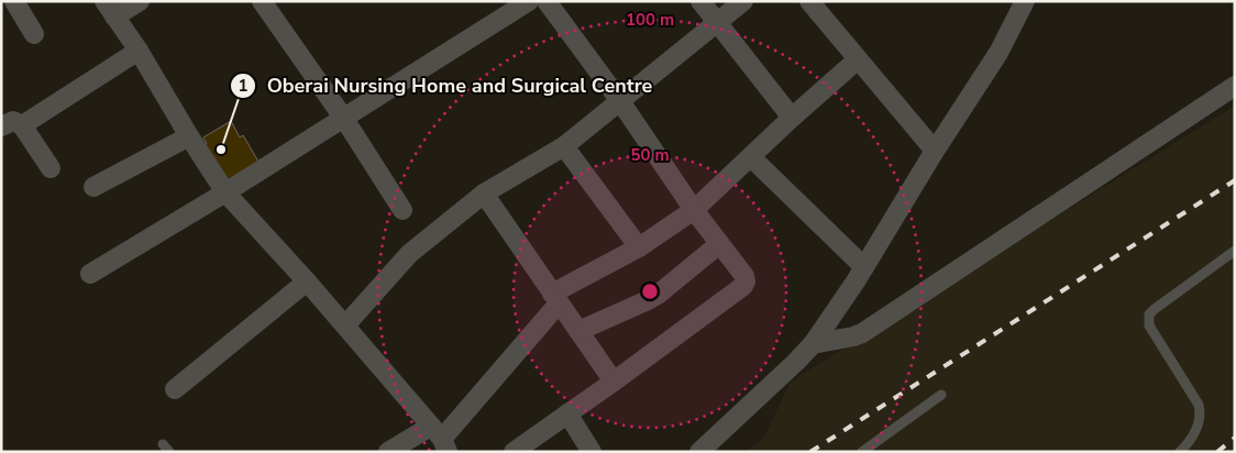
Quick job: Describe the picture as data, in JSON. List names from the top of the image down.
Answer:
{
  "places": ["Oberai Nursing Home and Surgical Centre"],
  "rings": ["100 m", "50 m"]
}
